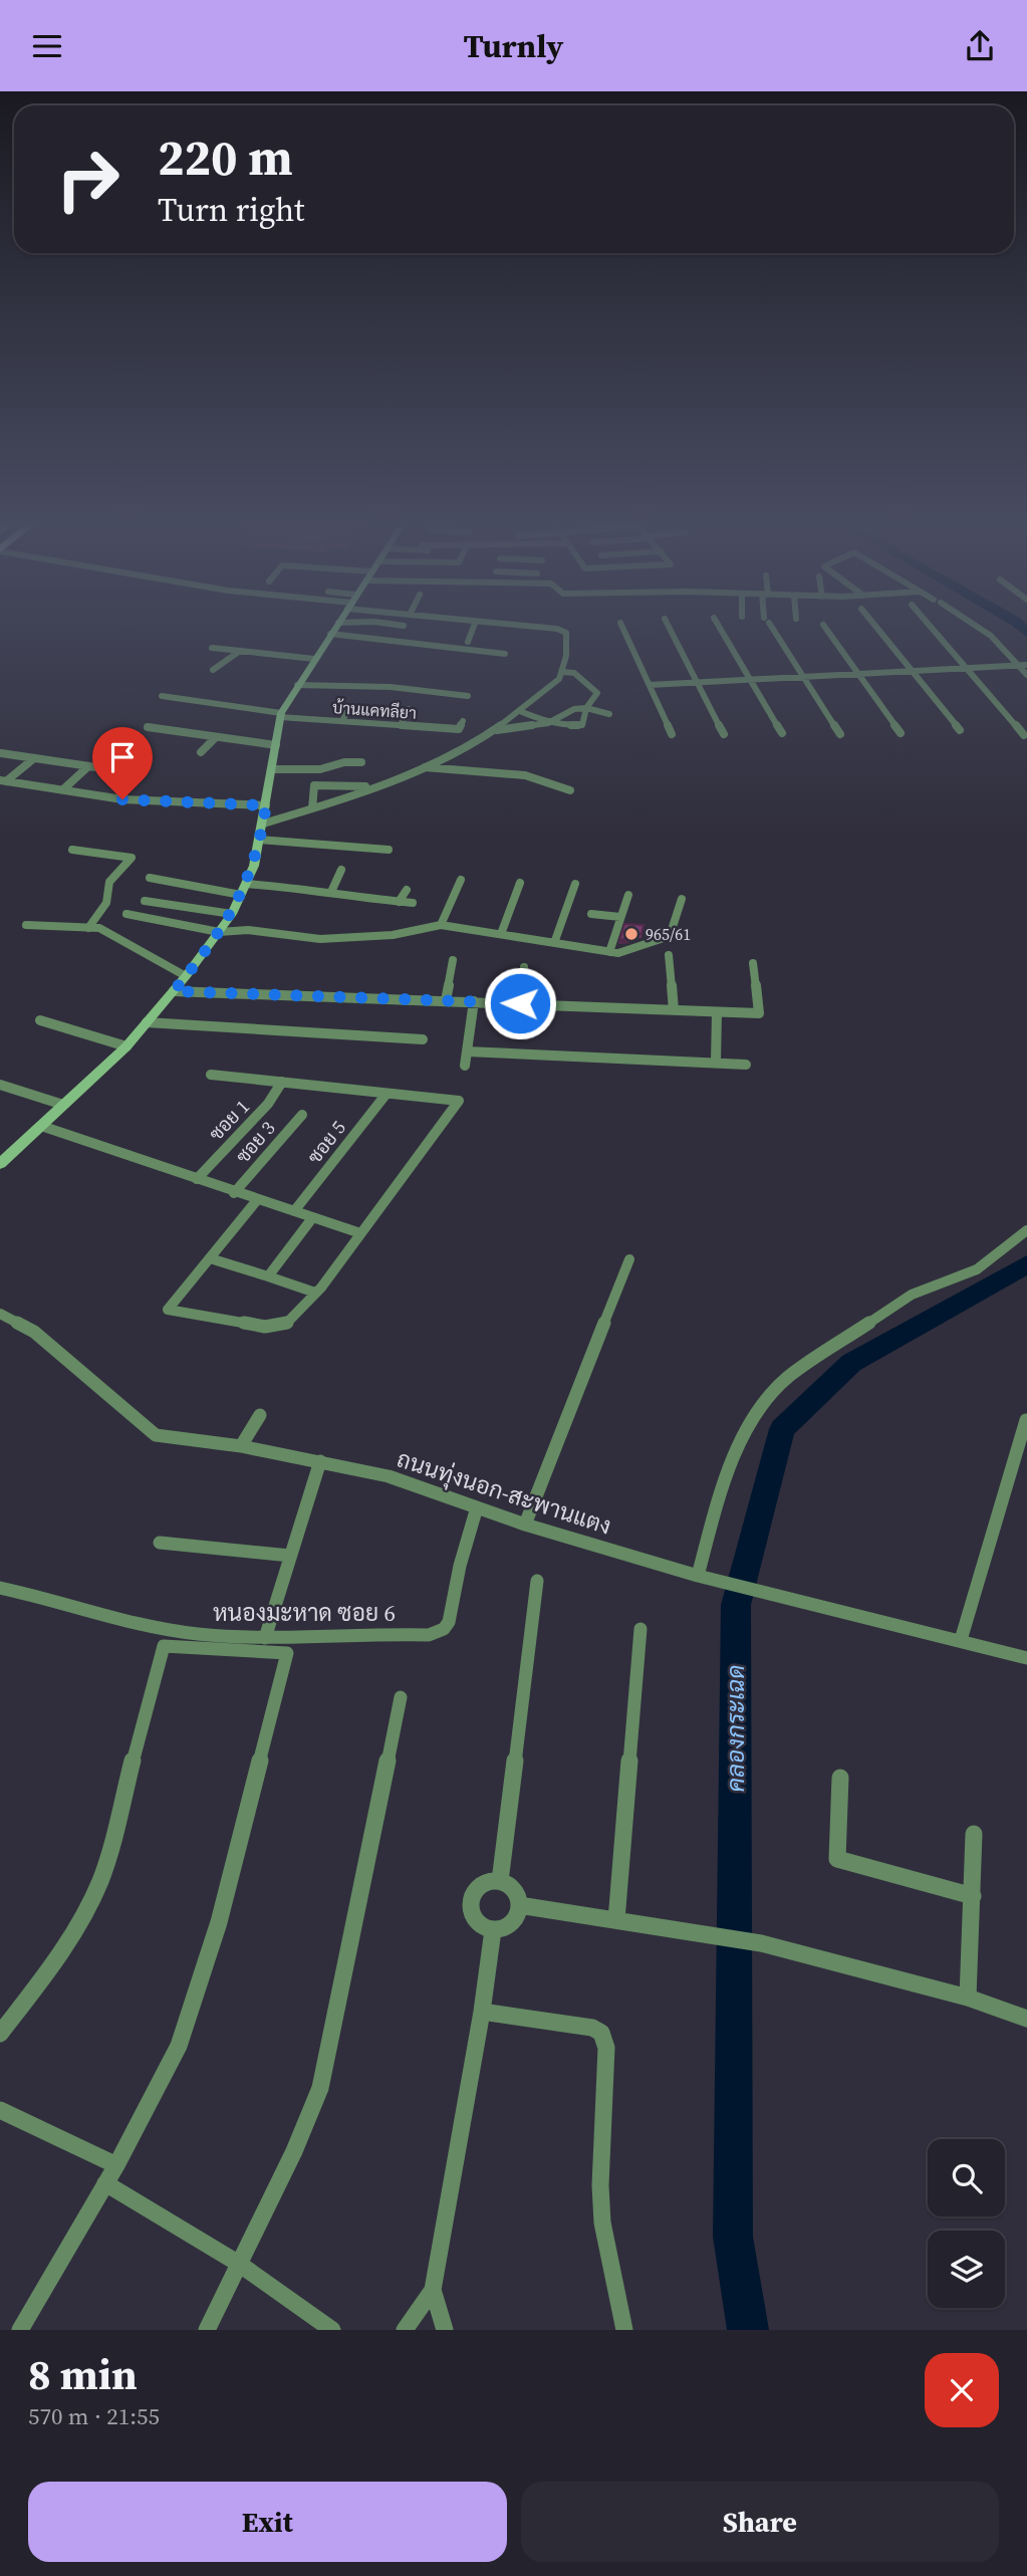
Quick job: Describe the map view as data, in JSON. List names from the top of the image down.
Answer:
{
  "streets": {
    "street": [
      "บ้านแคทลียา",
      "ซอย 1",
      "ซอย 3",
      "ซอย 5",
      "ถนนทุ่งนอก-สะพานแตง",
      "หนองมะหาด ซอย 6"
    ]
  },
  "crossings": [
    ["ถนนทุ่งนอก-สะพานแตง", "หนองมะหาด ซอย 6"]
  ],
  "water": ["คลองกระเฉด"],
  "places": ["965/61"],
  "page": {
    "header": "Turnly",
    "turn": ["220 m", "Turn right"],
    "heading": ["8 min", "570 m · 21:55"],
    "buttons": ["Exit", "Share"]
  }
}
